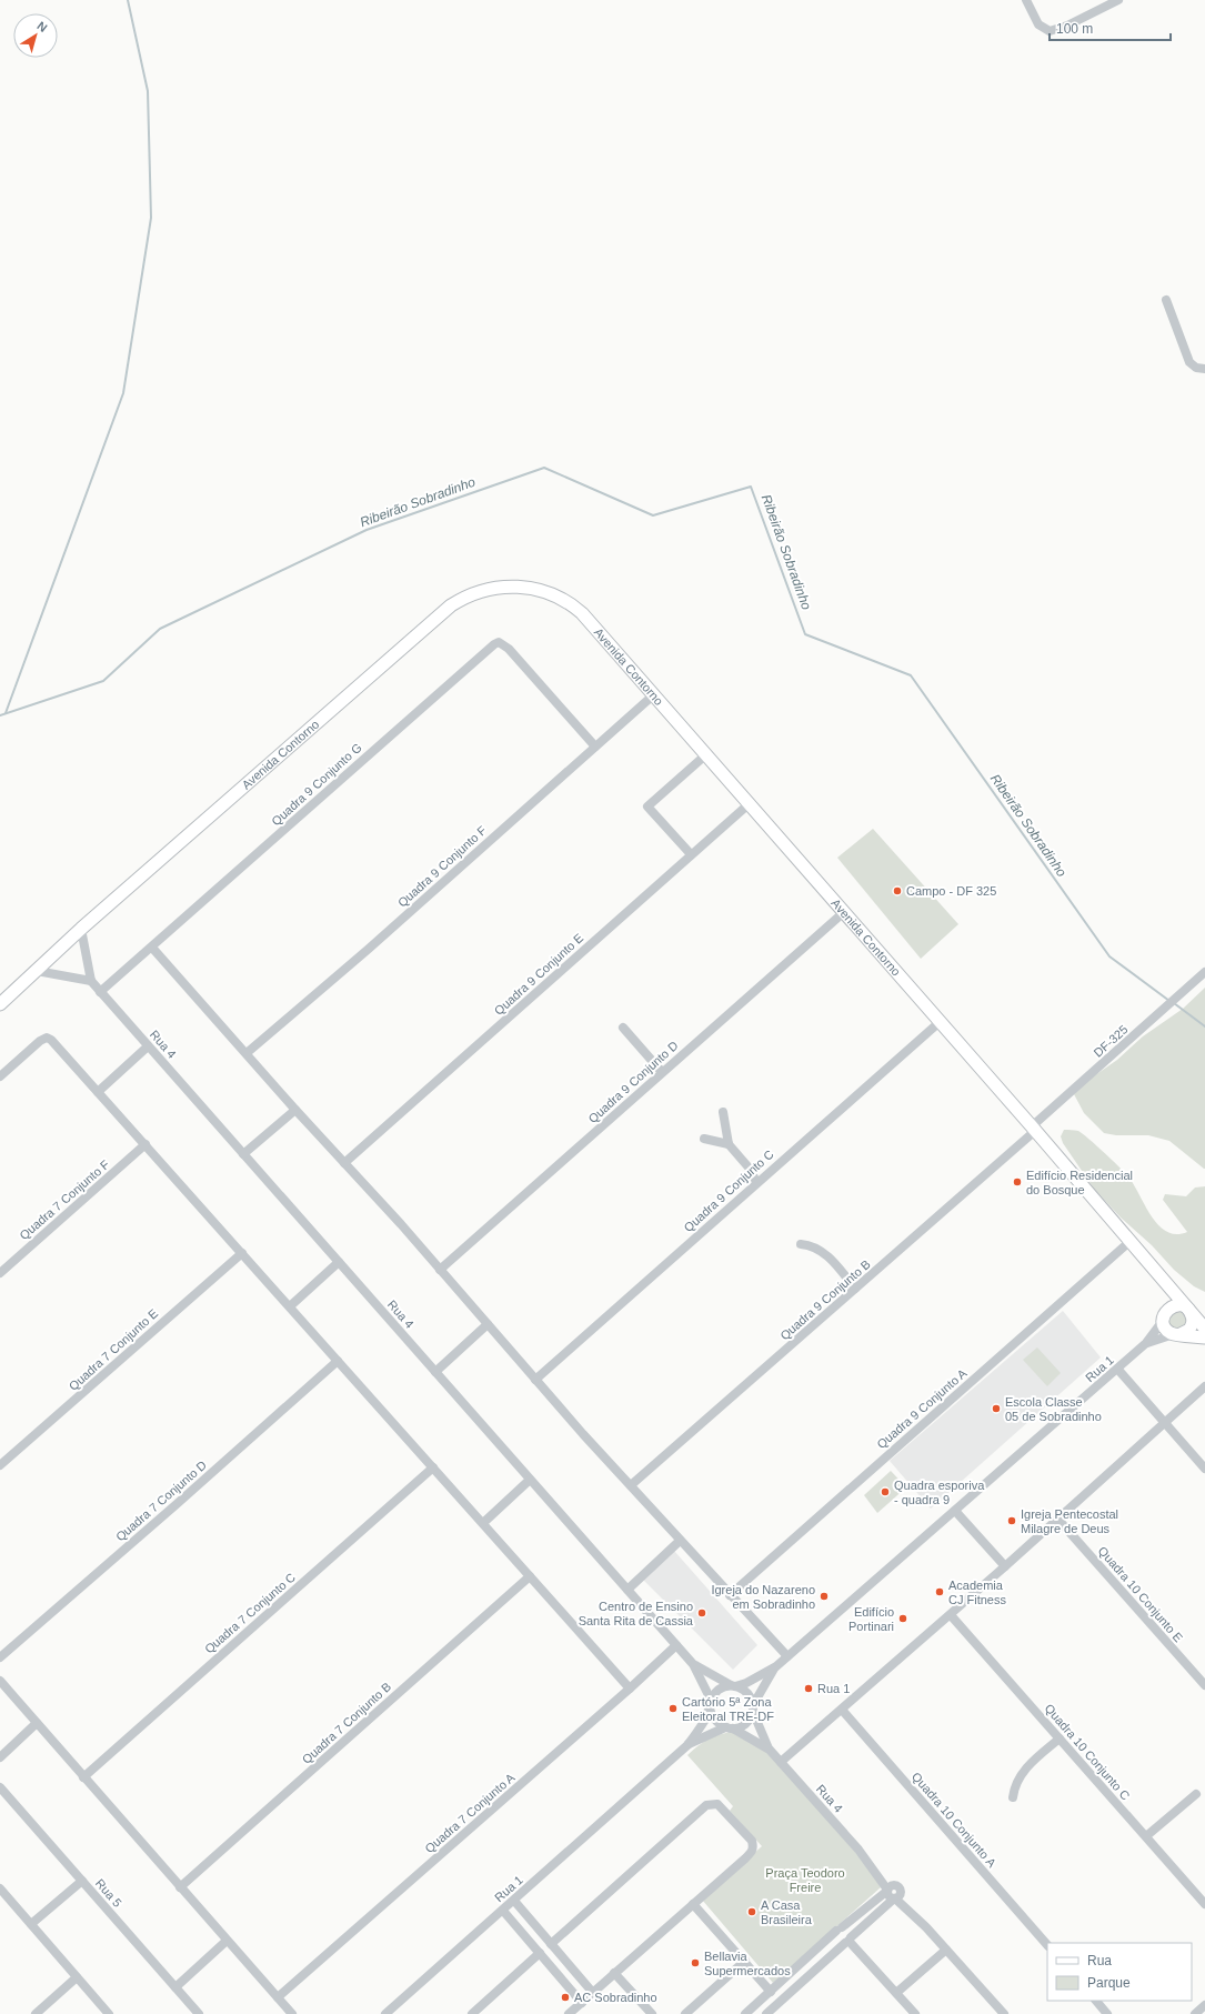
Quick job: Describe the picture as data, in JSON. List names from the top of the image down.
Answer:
{
  "streets": {
    "main road": ["Avenida Contorno"],
    "street": [
      "Quadra 9 Conjunto G",
      "Quadra 9 Conjunto F",
      "Quadra 9 Conjunto E",
      "DF-325",
      "Rua 4",
      "Quadra 9 Conjunto D",
      "Quadra 9 Conjunto C",
      "Quadra 7 Conjunto F",
      "Quadra 9 Conjunto B",
      "Quadra 7 Conjunto E",
      "Rua 1",
      "Quadra 9 Conjunto A",
      "Quadra 7 Conjunto D",
      "Quadra 10 Conjunto E",
      "Quadra 7 Conjunto C",
      "Quadra 7 Conjunto B",
      "Quadra 10 Conjunto C",
      "Quadra 7 Conjunto A",
      "Quadra 10 Conjunto A",
      "Rua 5"
    ]
  },
  "crossings": [
    ["Avenida Contorno", "Quadra 9 Conjunto F"],
    ["Avenida Contorno", "Quadra 9 Conjunto E"],
    ["Avenida Contorno", "DF-325"],
    ["Avenida Contorno", "Rua 4"],
    ["Avenida Contorno", "Quadra 9 Conjunto D"],
    ["Avenida Contorno", "Quadra 9 Conjunto C"],
    ["Avenida Contorno", "Quadra 9 Conjunto B"],
    ["Avenida Contorno", "Rua 1"],
    ["Avenida Contorno", "Quadra 9 Conjunto A"],
    ["Quadra 9 Conjunto G", "Quadra 9 Conjunto F"],
    ["Quadra 9 Conjunto G", "Rua 4"],
    ["DF-325", "Quadra 9 Conjunto B"],
    ["Rua 4", "Quadra 7 Conjunto A"]
  ],
  "water": ["Ribeirão Sobradinho"],
  "parks": ["Praça Teodoro Freire"],
  "places": [
    "Campo - DF 325",
    "Edifício Residencial do Bosque",
    "Escola Classe 05 de Sobradinho",
    "Quadra esporiva - quadra 9",
    "Igreja Pentecostal Milagre de Deus",
    "Academia CJ Fitness",
    "Igreja do Nazareno em Sobradinho",
    "Centro de Ensino Santa Rita de Cassia",
    "Edifício Portinari",
    "Rua 1",
    "Cartório 5ª Zona Eleitoral TRE-DF",
    "A Casa Brasileira",
    "Bellavia Supermercados",
    "AC Sobradinho"
  ],
  "legend": ["Rua", "Parque"],
  "scale_bar": "100 m",
  "north": "top right"
}
